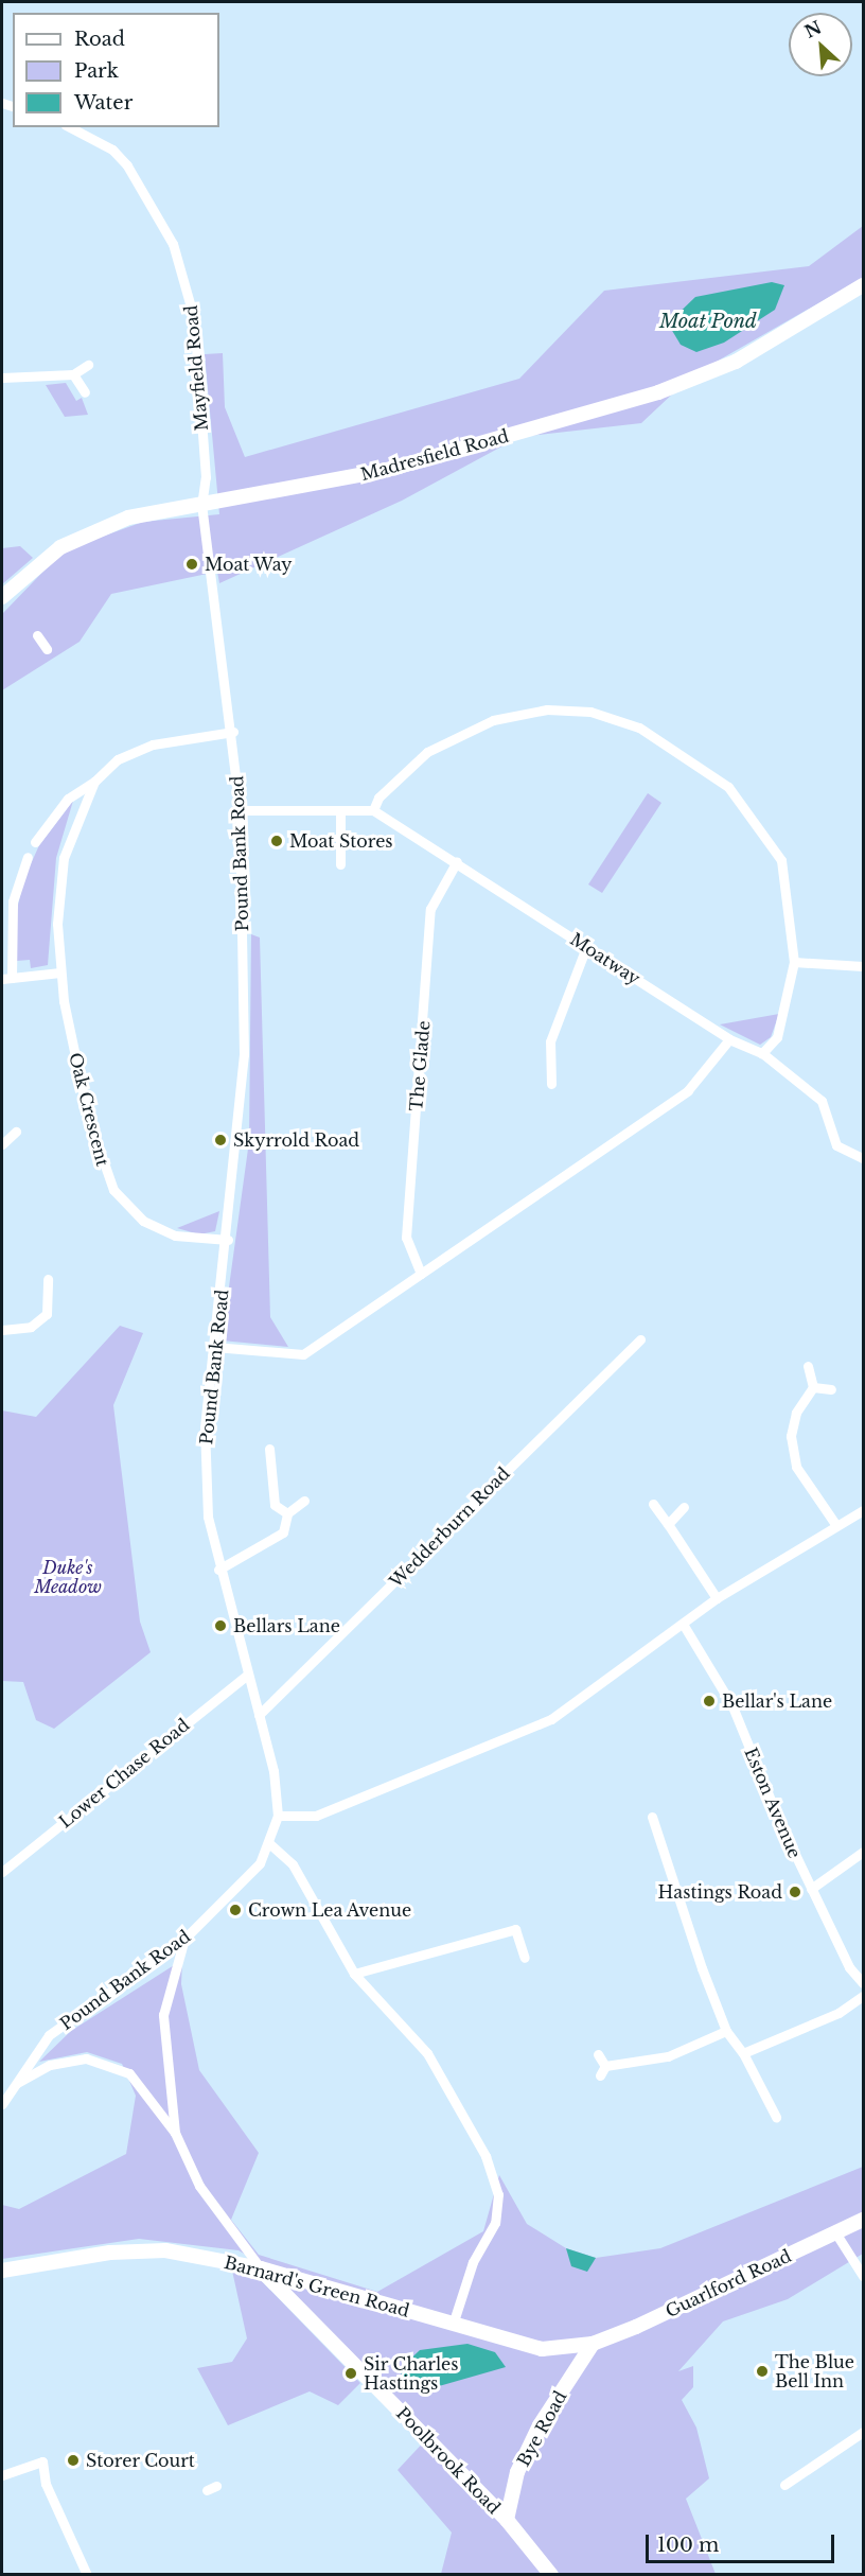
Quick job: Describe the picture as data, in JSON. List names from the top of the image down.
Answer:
{
  "streets": {
    "main road": [
      "Madresfield Road",
      "Guarlford Road",
      "Barnard's Green Road",
      "Bye Road",
      "Poolbrook Road"
    ],
    "street": [
      "Mayfield Road",
      "Pound Bank Road",
      "Moatway",
      "The Glade",
      "Oak Crescent",
      "Wedderburn Road",
      "Lower Chase Road",
      "Eston Avenue"
    ]
  },
  "crossings": [
    ["Mayfield Road", "Madresfield Road"],
    ["Mayfield Road", "Pound Bank Road"],
    ["Madresfield Road", "Pound Bank Road"],
    ["Pound Bank Road", "Oak Crescent"],
    ["Pound Bank Road", "Wedderburn Road"],
    ["Pound Bank Road", "Lower Chase Road"],
    ["Moatway", "The Glade"],
    ["Guarlford Road", "Barnard's Green Road"],
    ["Guarlford Road", "Bye Road"],
    ["Barnard's Green Road", "Bye Road"],
    ["Barnard's Green Road", "Poolbrook Road"],
    ["Bye Road", "Poolbrook Road"]
  ],
  "water": ["Moat Pond"],
  "parks": ["Duke's Meadow"],
  "places": [
    "Moat Way",
    "Moat Stores",
    "Skyrrold Road",
    "Bellars Lane",
    "Bellar's Lane",
    "Hastings Road",
    "Crown Lea Avenue",
    "The Blue Bell Inn",
    "Sir Charles Hastings",
    "Storer Court"
  ],
  "legend": ["Road", "Park", "Water"],
  "scale_bar": "100 m",
  "north": "top left"
}
